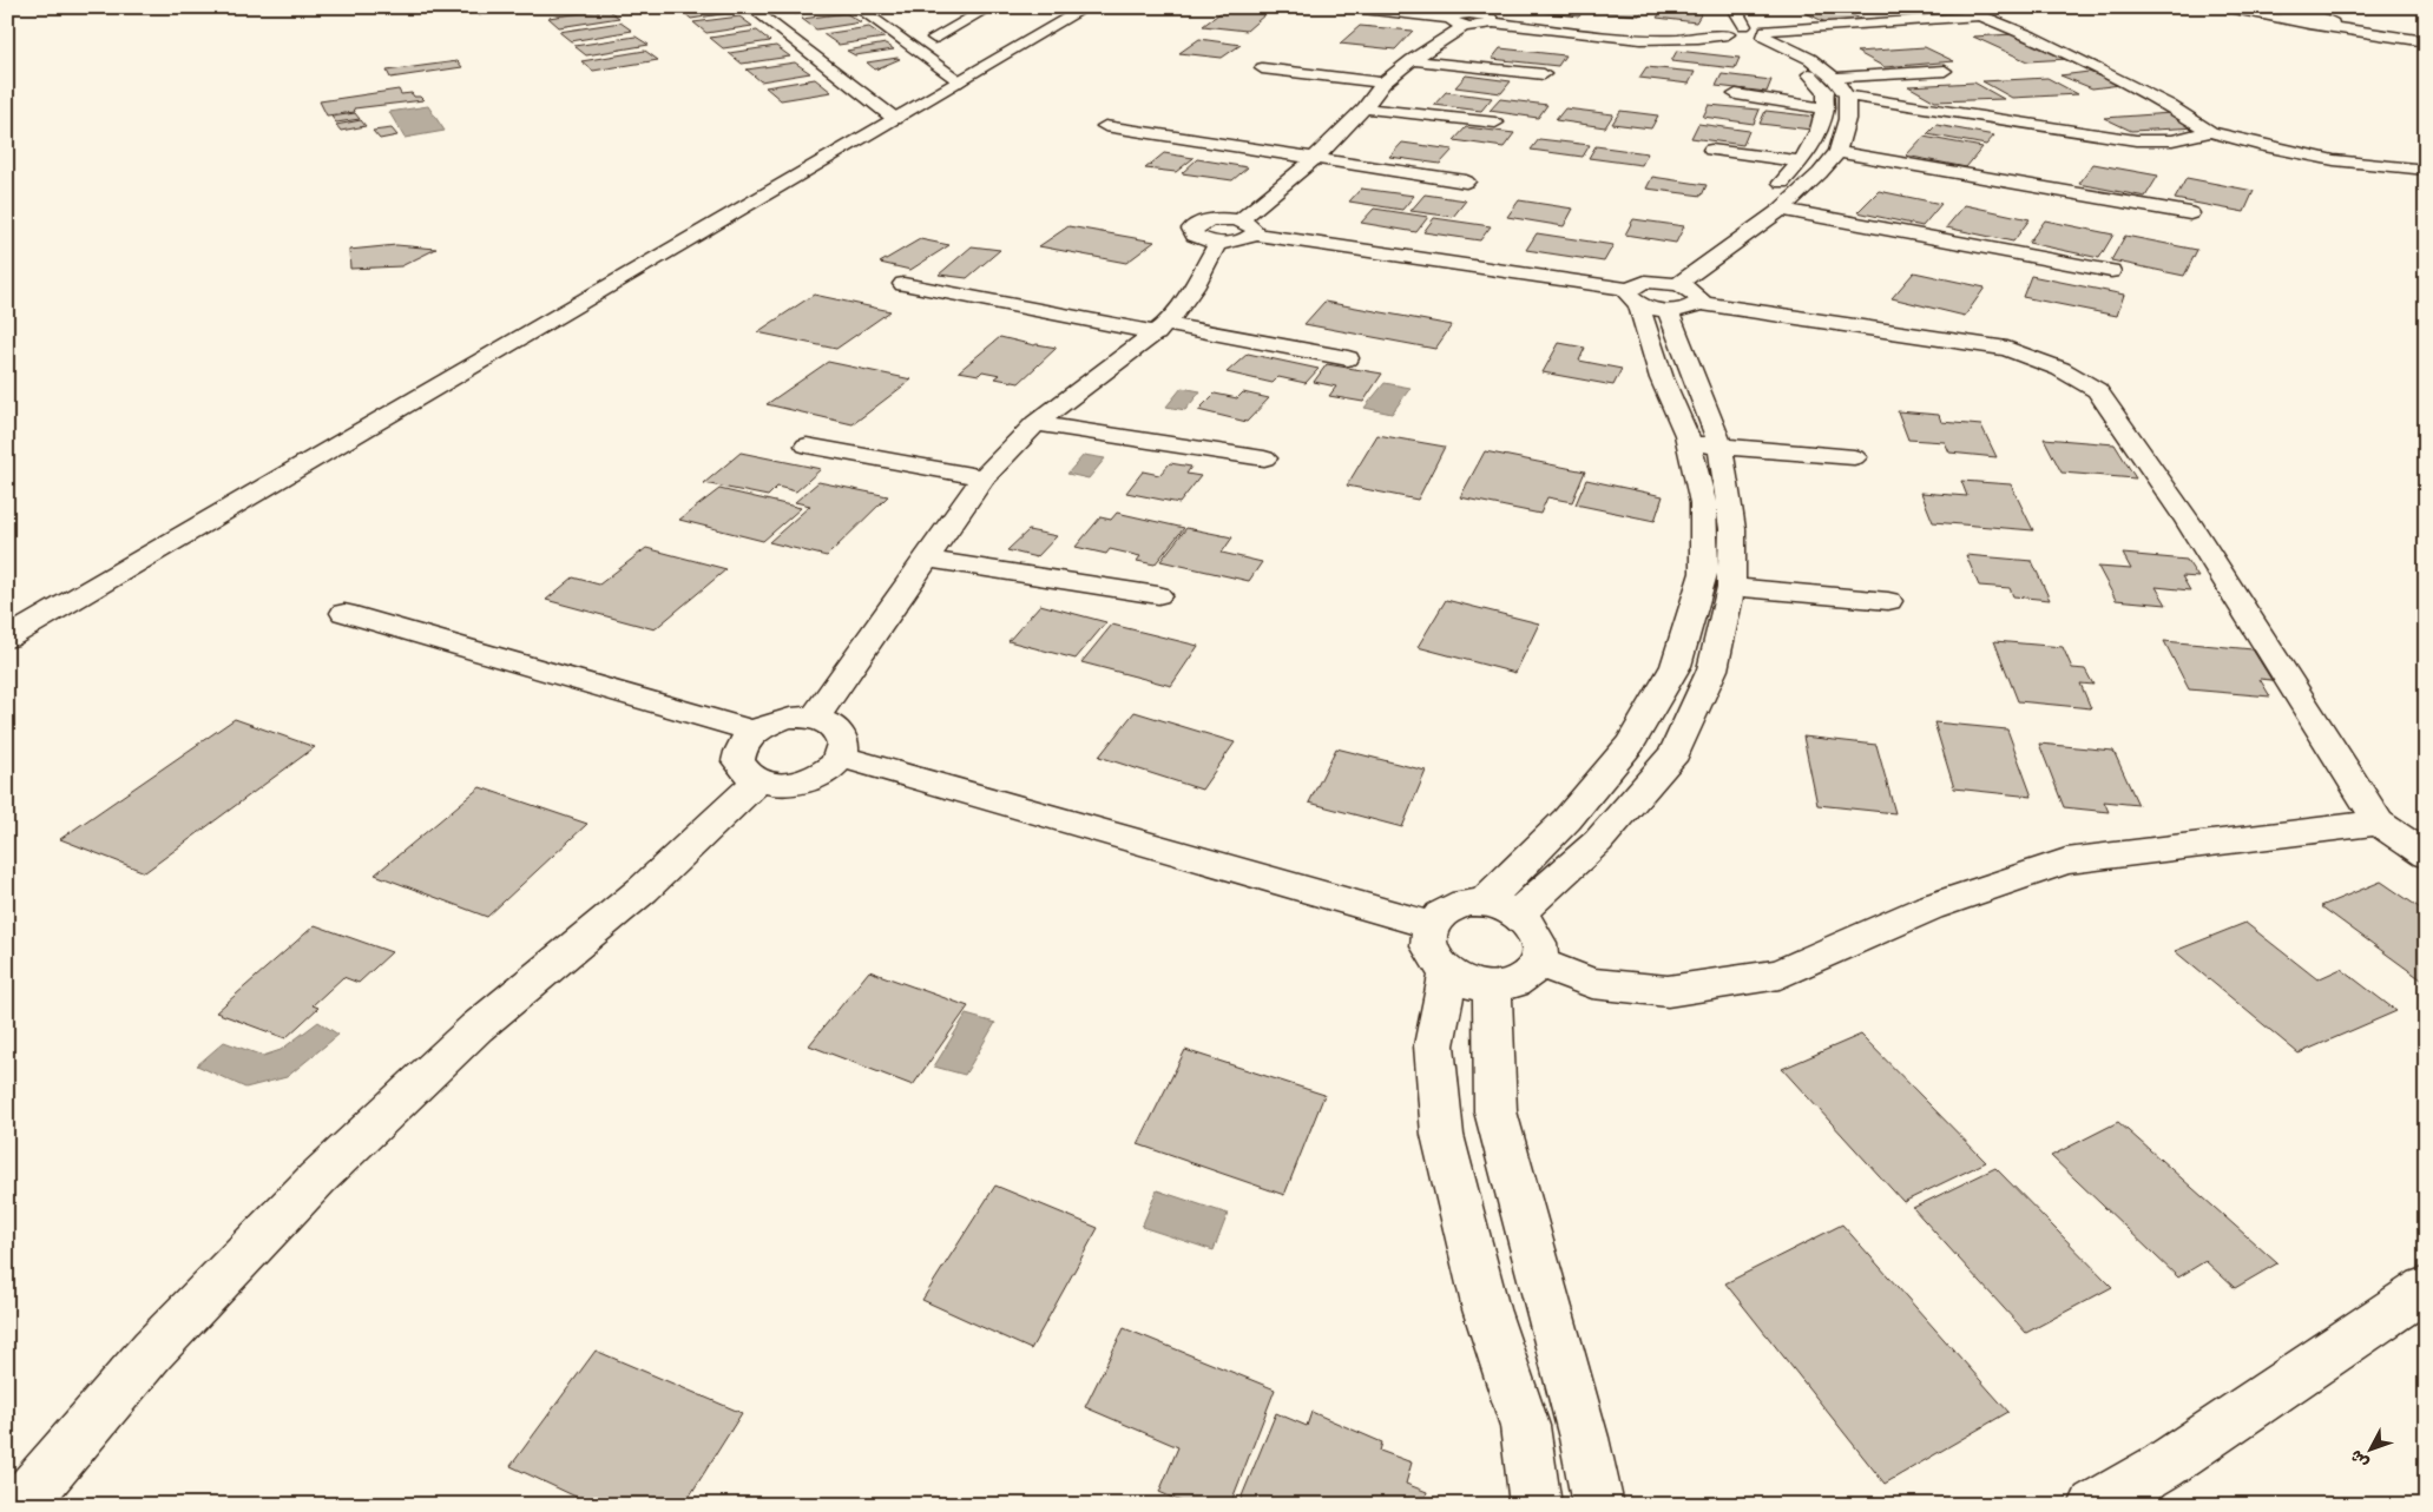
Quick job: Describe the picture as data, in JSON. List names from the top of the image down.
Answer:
{
  "north": "bottom left"
}
